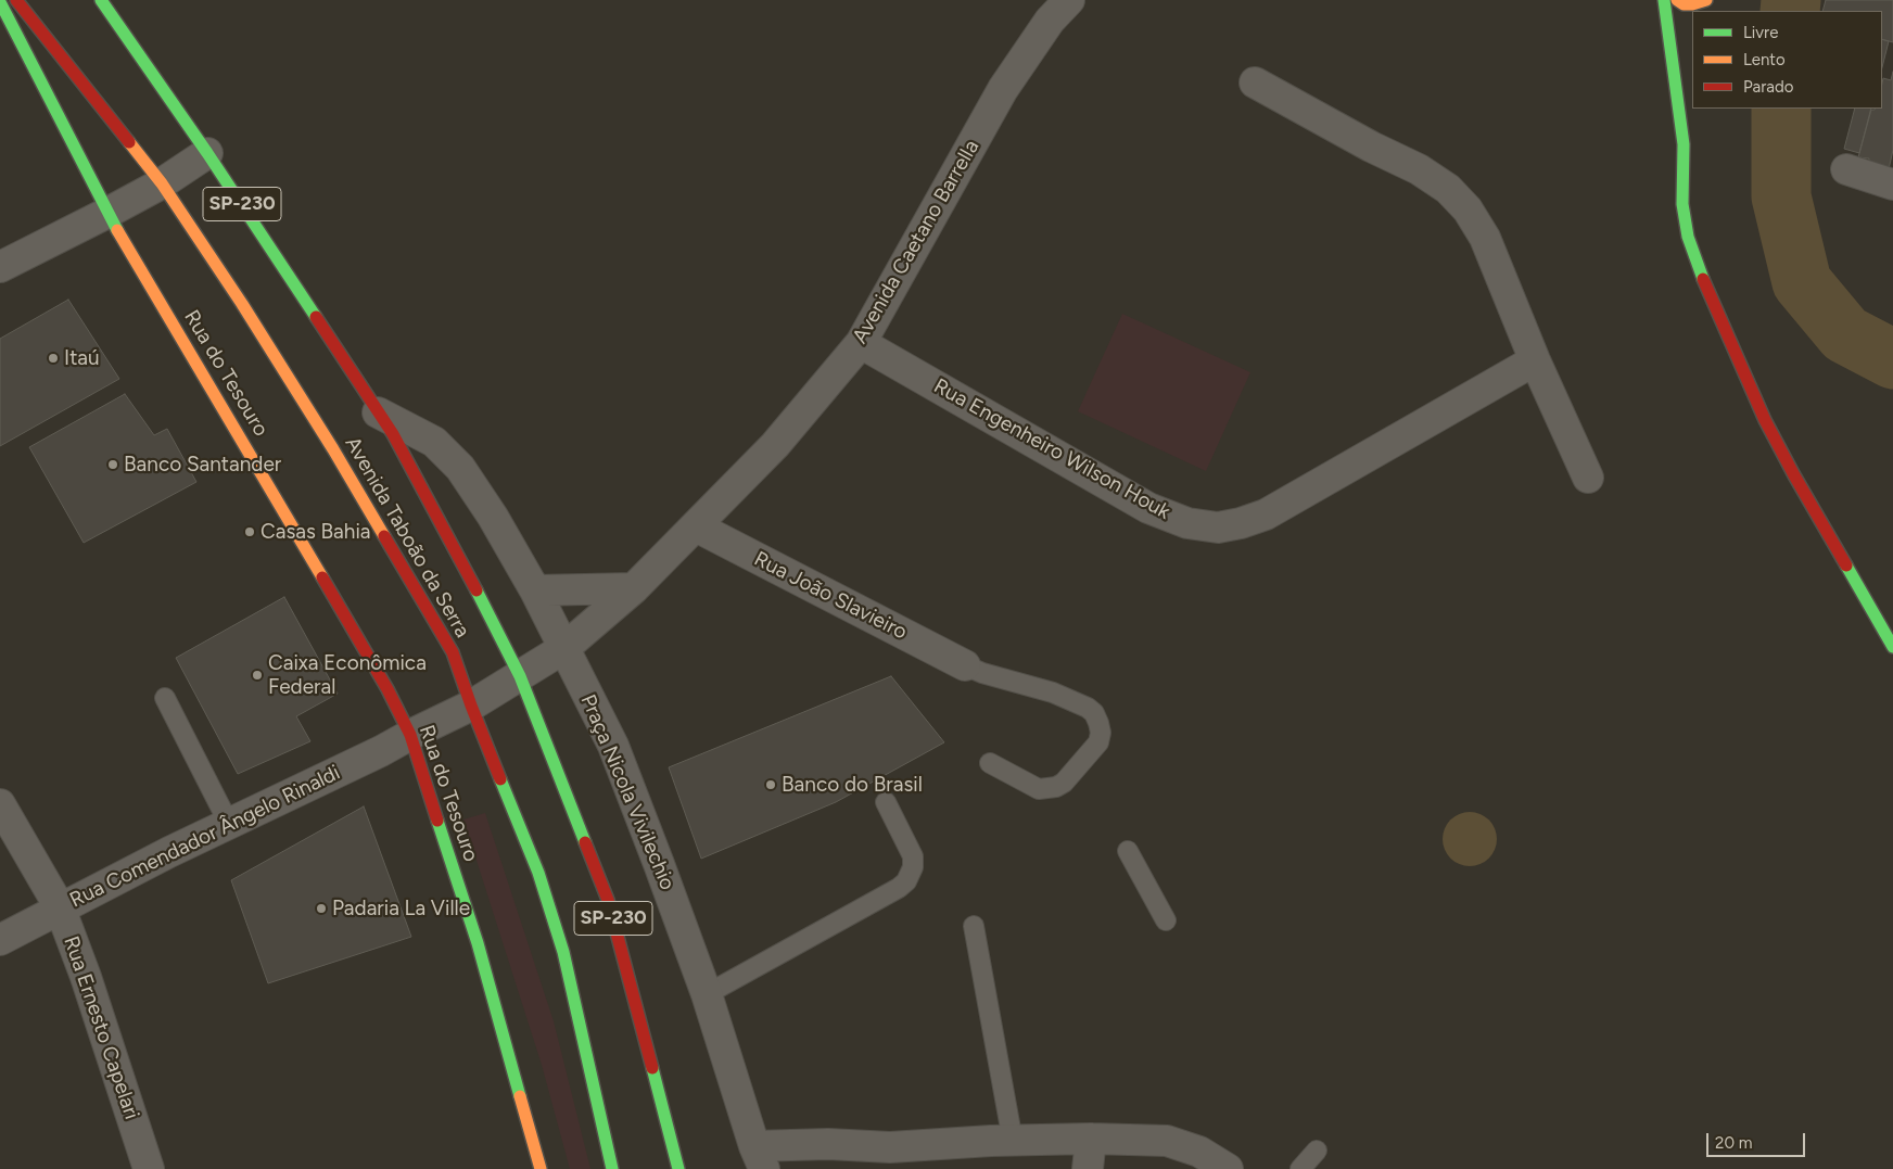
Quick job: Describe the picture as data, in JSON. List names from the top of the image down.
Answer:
{
  "streets": {
    "main road": ["SP-230", "Rua do Tesouro", "Avenida Taboão da Serra"],
    "street": [
      "Avenida Caetano Barrella",
      "Rua Engenheiro Wilson Houk",
      "Rua João Slavieiro",
      "Praça Nicola Vivilechio",
      "Rua Comendador Ângelo Rinaldi",
      "Rua Ernesto Capelari"
    ]
  },
  "crossings": [
    ["Avenida Caetano Barrella", "Rua do Tesouro"],
    ["Avenida Caetano Barrella", "Rua Engenheiro Wilson Houk"],
    ["Avenida Caetano Barrella", "Avenida Taboão da Serra"],
    ["Avenida Caetano Barrella", "Rua João Slavieiro"],
    ["Avenida Caetano Barrella", "Praça Nicola Vivilechio"],
    ["Avenida Caetano Barrella", "Rua Comendador Ângelo Rinaldi"],
    ["Rua do Tesouro", "Rua Comendador Ângelo Rinaldi"],
    ["Avenida Taboão da Serra", "Praça Nicola Vivilechio"],
    ["Rua Comendador Ângelo Rinaldi", "Rua Ernesto Capelari"]
  ],
  "places": [
    "Itaú",
    "Banco Santander",
    "Casas Bahia",
    "Caixa Econômica Federal",
    "Banco do Brasil",
    "Padaria La Ville"
  ],
  "legend": ["Livre", "Lento", "Parado"],
  "scale_bar": "20 m"
}
